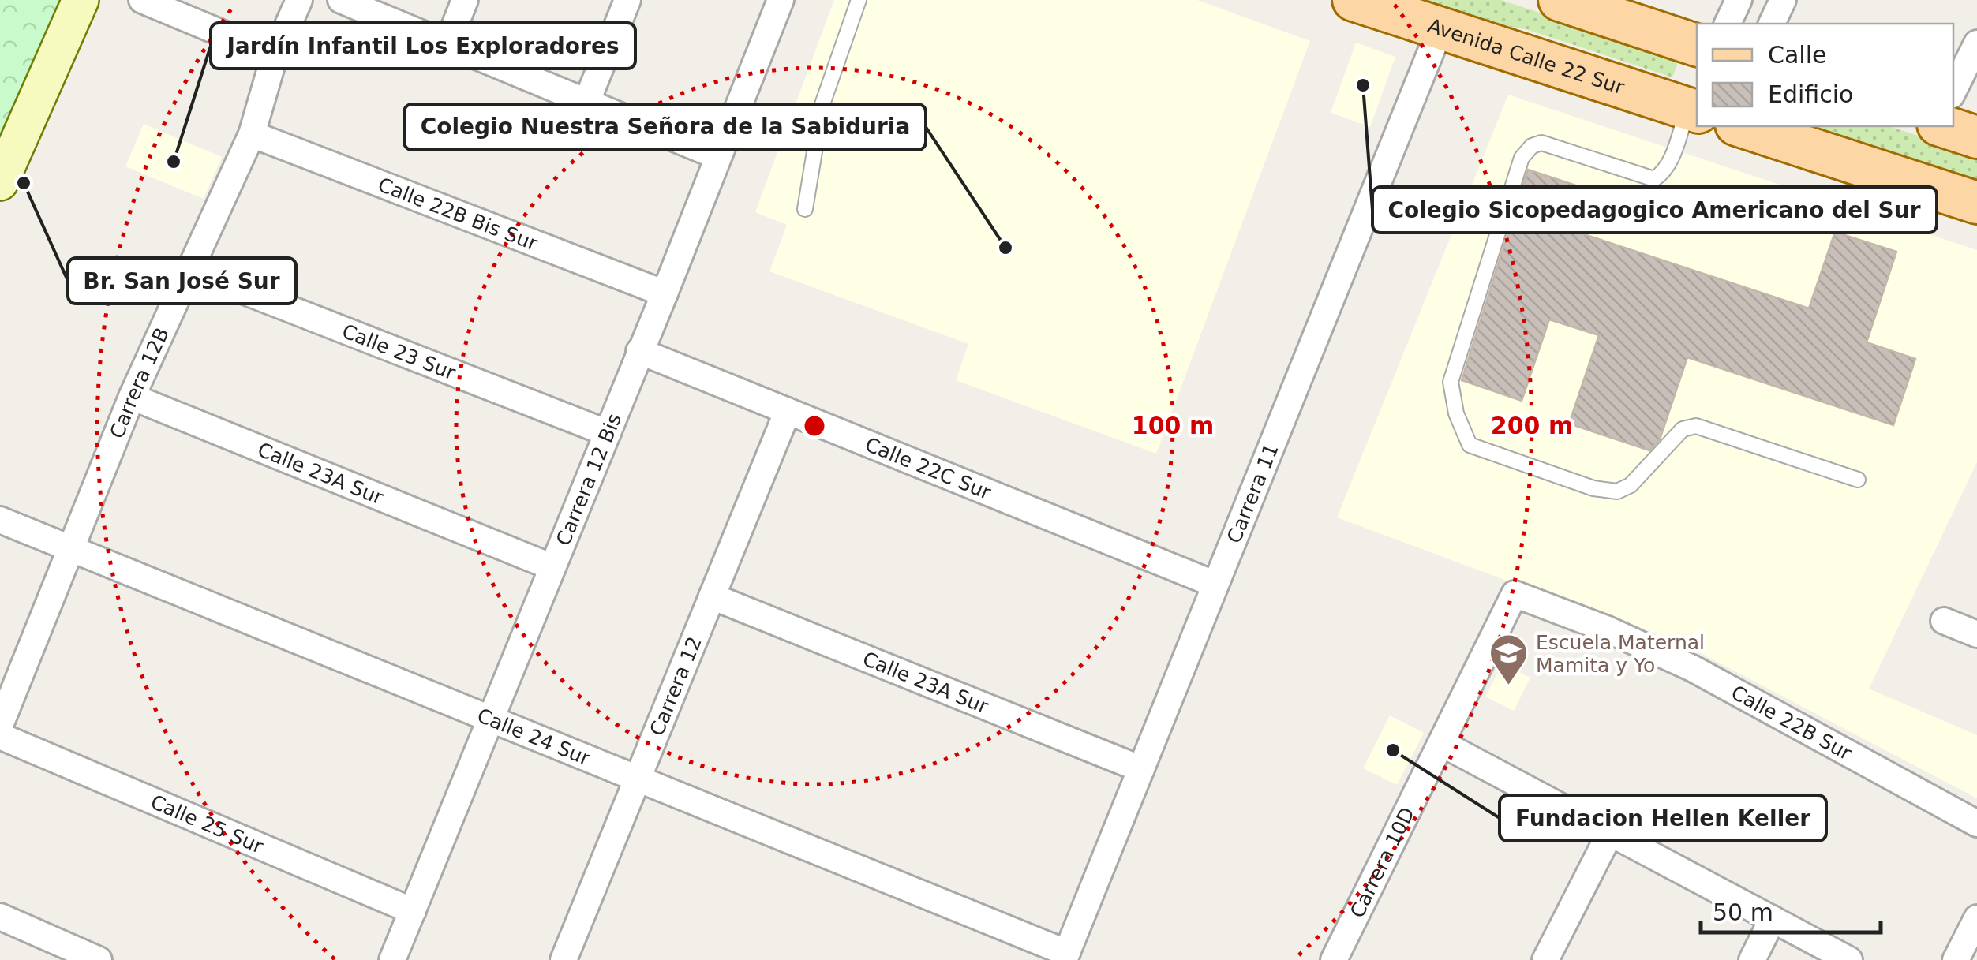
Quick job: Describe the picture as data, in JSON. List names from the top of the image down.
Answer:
{
  "streets": {
    "main road": ["Avenida Calle 22 Sur"],
    "street": [
      "Calle 22B Bis Sur",
      "Calle 23 Sur",
      "Carrera 12B",
      "Calle 22C Sur",
      "Calle 23A Sur",
      "Carrera 12 Bis",
      "Carrera 11",
      "Carrera 12",
      "Calle 22B Sur",
      "Calle 24 Sur",
      "Calle 25 Sur",
      "Carrera 10D"
    ]
  },
  "crossings": [
    ["Avenida Calle 22 Sur", "Carrera 11"],
    ["Calle 22B Bis Sur", "Carrera 12B"],
    ["Calle 22B Bis Sur", "Carrera 12 Bis"],
    ["Calle 23 Sur", "Carrera 12B"],
    ["Calle 23 Sur", "Carrera 12 Bis"],
    ["Carrera 12B", "Calle 23A Sur"],
    ["Carrera 12B", "Calle 24 Sur"],
    ["Calle 22C Sur", "Carrera 12 Bis"],
    ["Calle 22C Sur", "Carrera 11"],
    ["Calle 22C Sur", "Carrera 12"],
    ["Calle 23A Sur", "Carrera 12 Bis"],
    ["Calle 23A Sur", "Carrera 11"],
    ["Calle 23A Sur", "Carrera 12"],
    ["Carrera 12 Bis", "Calle 24 Sur"],
    ["Carrera 12 Bis", "Calle 25 Sur"],
    ["Carrera 11", "Calle 24 Sur"],
    ["Carrera 12", "Calle 24 Sur"],
    ["Calle 22B Sur", "Carrera 10D"]
  ],
  "places": {
    "other": [
      "Colegio Sicopedagogico Americano del Sur",
      "Jardín Infantil Los Exploradores",
      "Br. San José Sur",
      "Colegio Nuestra Señora de la Sabiduria",
      "Fundacion Hellen Keller"
    ],
    "school or university": ["Escuela Maternal Mamita y Yo"]
  },
  "legend": ["Calle", "Edificio"],
  "scale_bar": "50 m",
  "rings": ["100 m", "200 m"]
}
